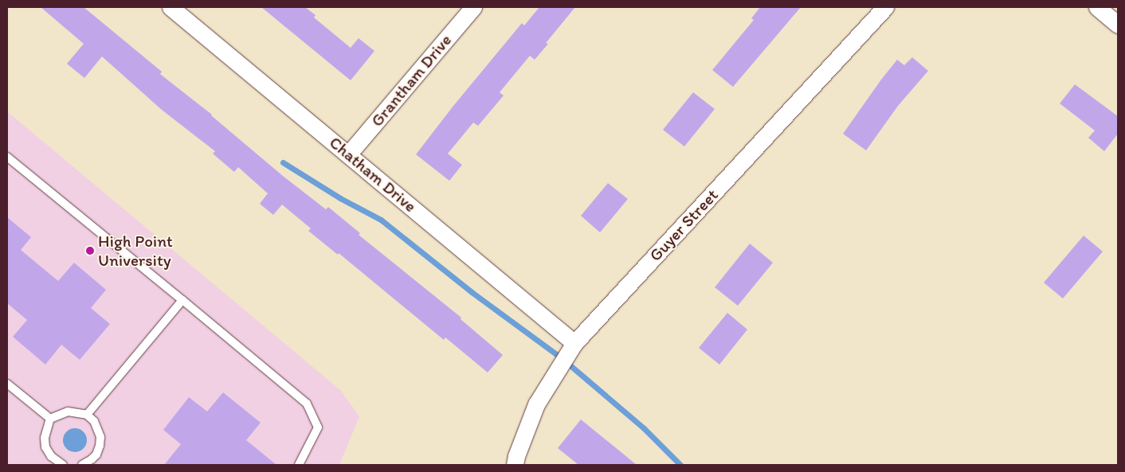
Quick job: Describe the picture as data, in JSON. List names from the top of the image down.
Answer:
{
  "streets": {
    "street": ["Grantham Drive", "Chatham Drive", "Guyer Street"]
  },
  "crossings": [
    ["Grantham Drive", "Chatham Drive"],
    ["Chatham Drive", "Guyer Street"]
  ],
  "places": ["High Point University"]
}
